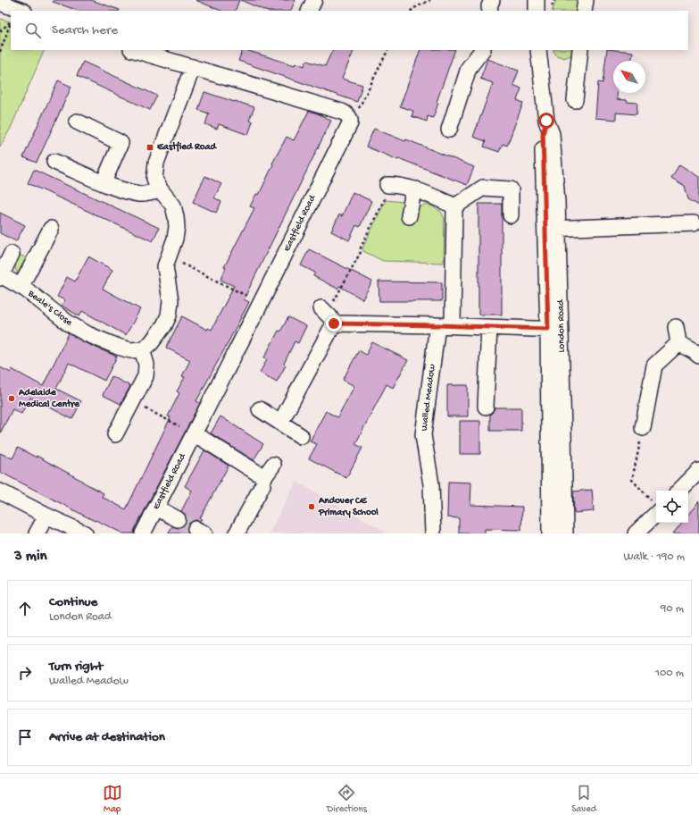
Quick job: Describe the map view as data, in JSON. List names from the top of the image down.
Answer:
{
  "streets": {
    "street": [
      "Eastfield Road",
      "Beale's Close",
      "London Road",
      "Walled Meadow"
    ]
  },
  "places": {
    "transit": ["Eastfied Road"],
    "other": ["Adelaide Medical Centre", "Andover CE Primary School"]
  },
  "north": "top left",
  "page": {
    "search": "Search here",
    "heading": ["3 min", "Walk · 190 m"],
    "list": [
      ["Continue", "London Road", "90 m"],
      ["Turn right", "Walled Meadow", "100 m"],
      "Arrive at destination"
    ],
    "nav": ["Map", "Directions", "Saved"]
  }
}
